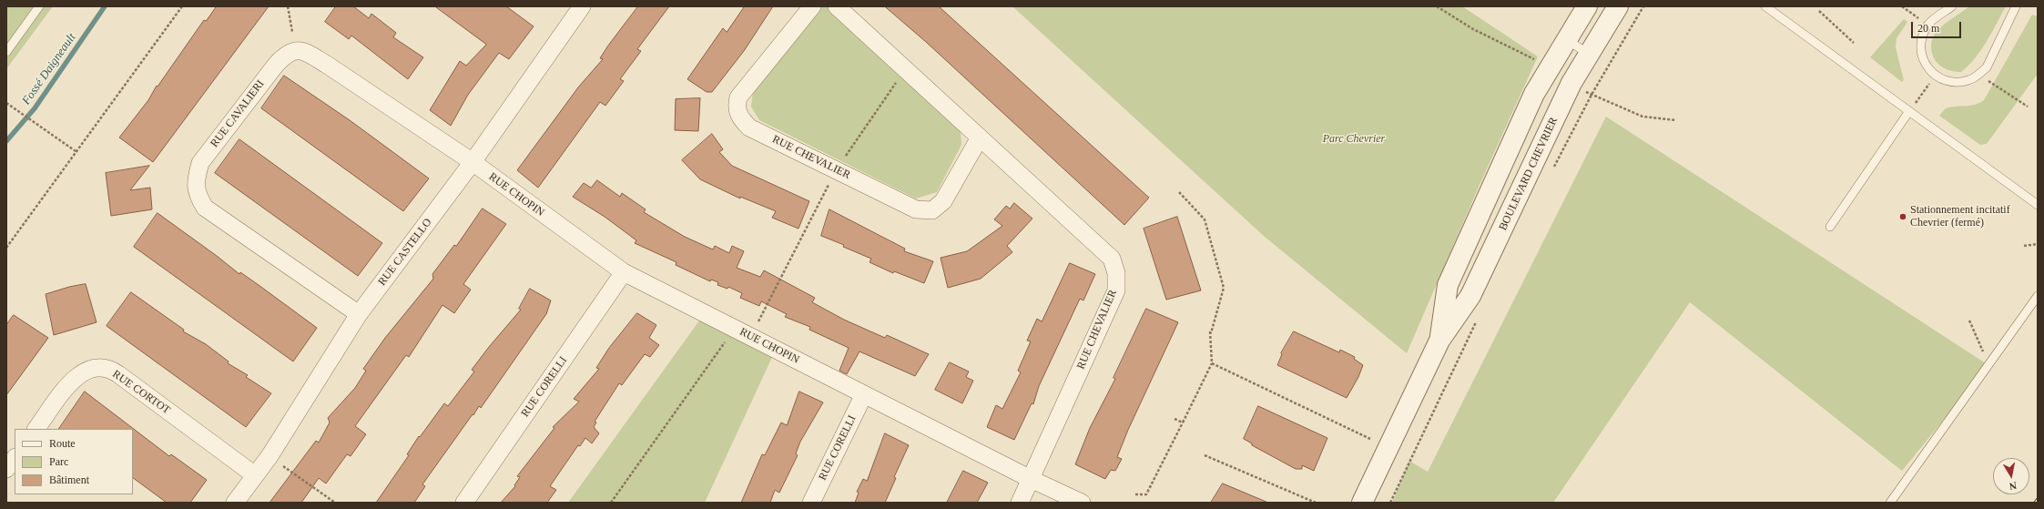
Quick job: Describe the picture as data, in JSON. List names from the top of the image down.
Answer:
{
  "streets": {
    "street": [
      "RUE CAVALIERI",
      "RUE CHEVALIER",
      "BOULEVARD CHEVRIER",
      "RUE CHOPIN",
      "RUE CASTELLO",
      "RUE CORELLI",
      "RUE CORTOT"
    ]
  },
  "crossings": [
    ["RUE CAVALIERI", "RUE CHOPIN"],
    ["RUE CAVALIERI", "RUE CASTELLO"],
    ["RUE CHEVALIER", "RUE CHOPIN"],
    ["RUE CHOPIN", "RUE CASTELLO"],
    ["RUE CHOPIN", "RUE CORELLI"],
    ["RUE CASTELLO", "RUE CORTOT"]
  ],
  "water": ["Fossé Daigneault"],
  "parks": ["Parc Chevrier"],
  "places": ["Stationnement incitatif Chevrier (fermé)"],
  "legend": ["Route", "Parc", "Bâtiment"],
  "scale_bar": "20 m",
  "north": "bottom"
}
